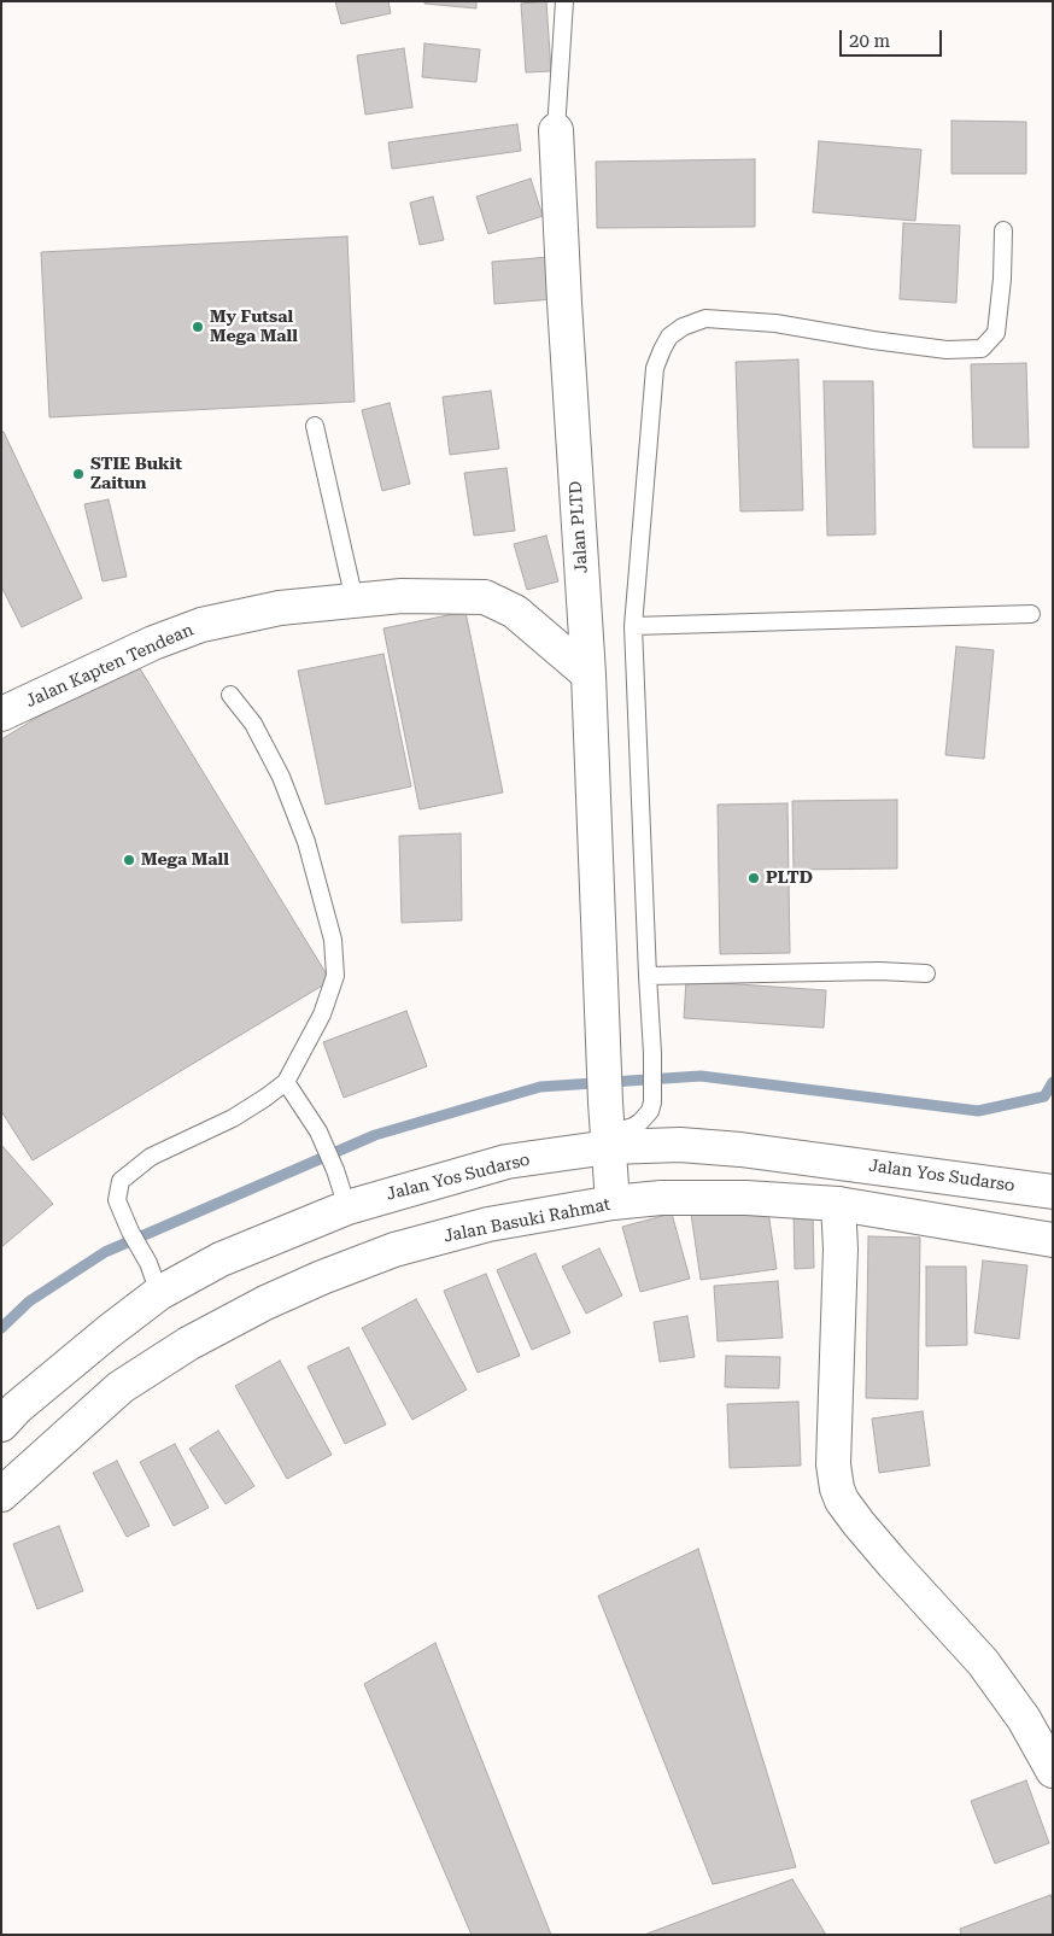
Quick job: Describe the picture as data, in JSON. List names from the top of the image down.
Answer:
{
  "streets": {
    "main road": [
      "Jalan PLTD",
      "Jalan Kapten Tendean",
      "Jalan Yos Sudarso",
      "Jalan Basuki Rahmat"
    ]
  },
  "crossings": [
    ["Jalan PLTD", "Jalan Kapten Tendean"],
    ["Jalan PLTD", "Jalan Yos Sudarso"],
    ["Jalan PLTD", "Jalan Basuki Rahmat"]
  ],
  "places": [
    "My Futsal Mega Mall",
    "STIE Bukit Zaitun",
    "Mega Mall",
    "PLTD"
  ],
  "scale_bar": "20 m"
}
